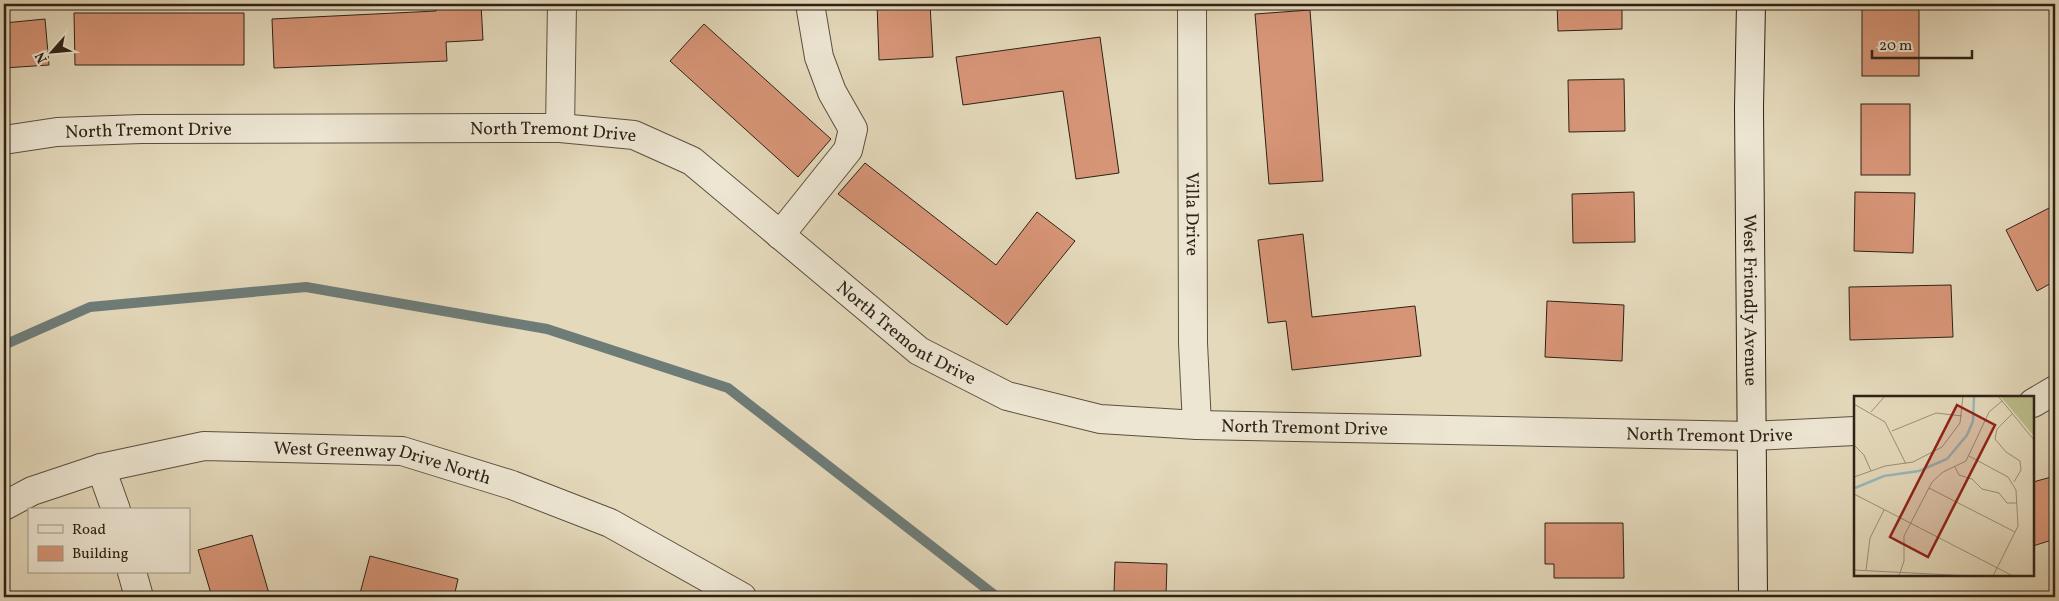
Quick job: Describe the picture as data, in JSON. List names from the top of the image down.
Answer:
{
  "streets": {
    "street": [
      "North Tremont Drive",
      "Villa Drive",
      "West Friendly Avenue",
      "West Greenway Drive North"
    ]
  },
  "crossings": [
    ["North Tremont Drive", "Villa Drive"],
    ["North Tremont Drive", "West Friendly Avenue"]
  ],
  "legend": ["Road", "Building"],
  "scale_bar": "20 m",
  "north": "bottom left"
}
